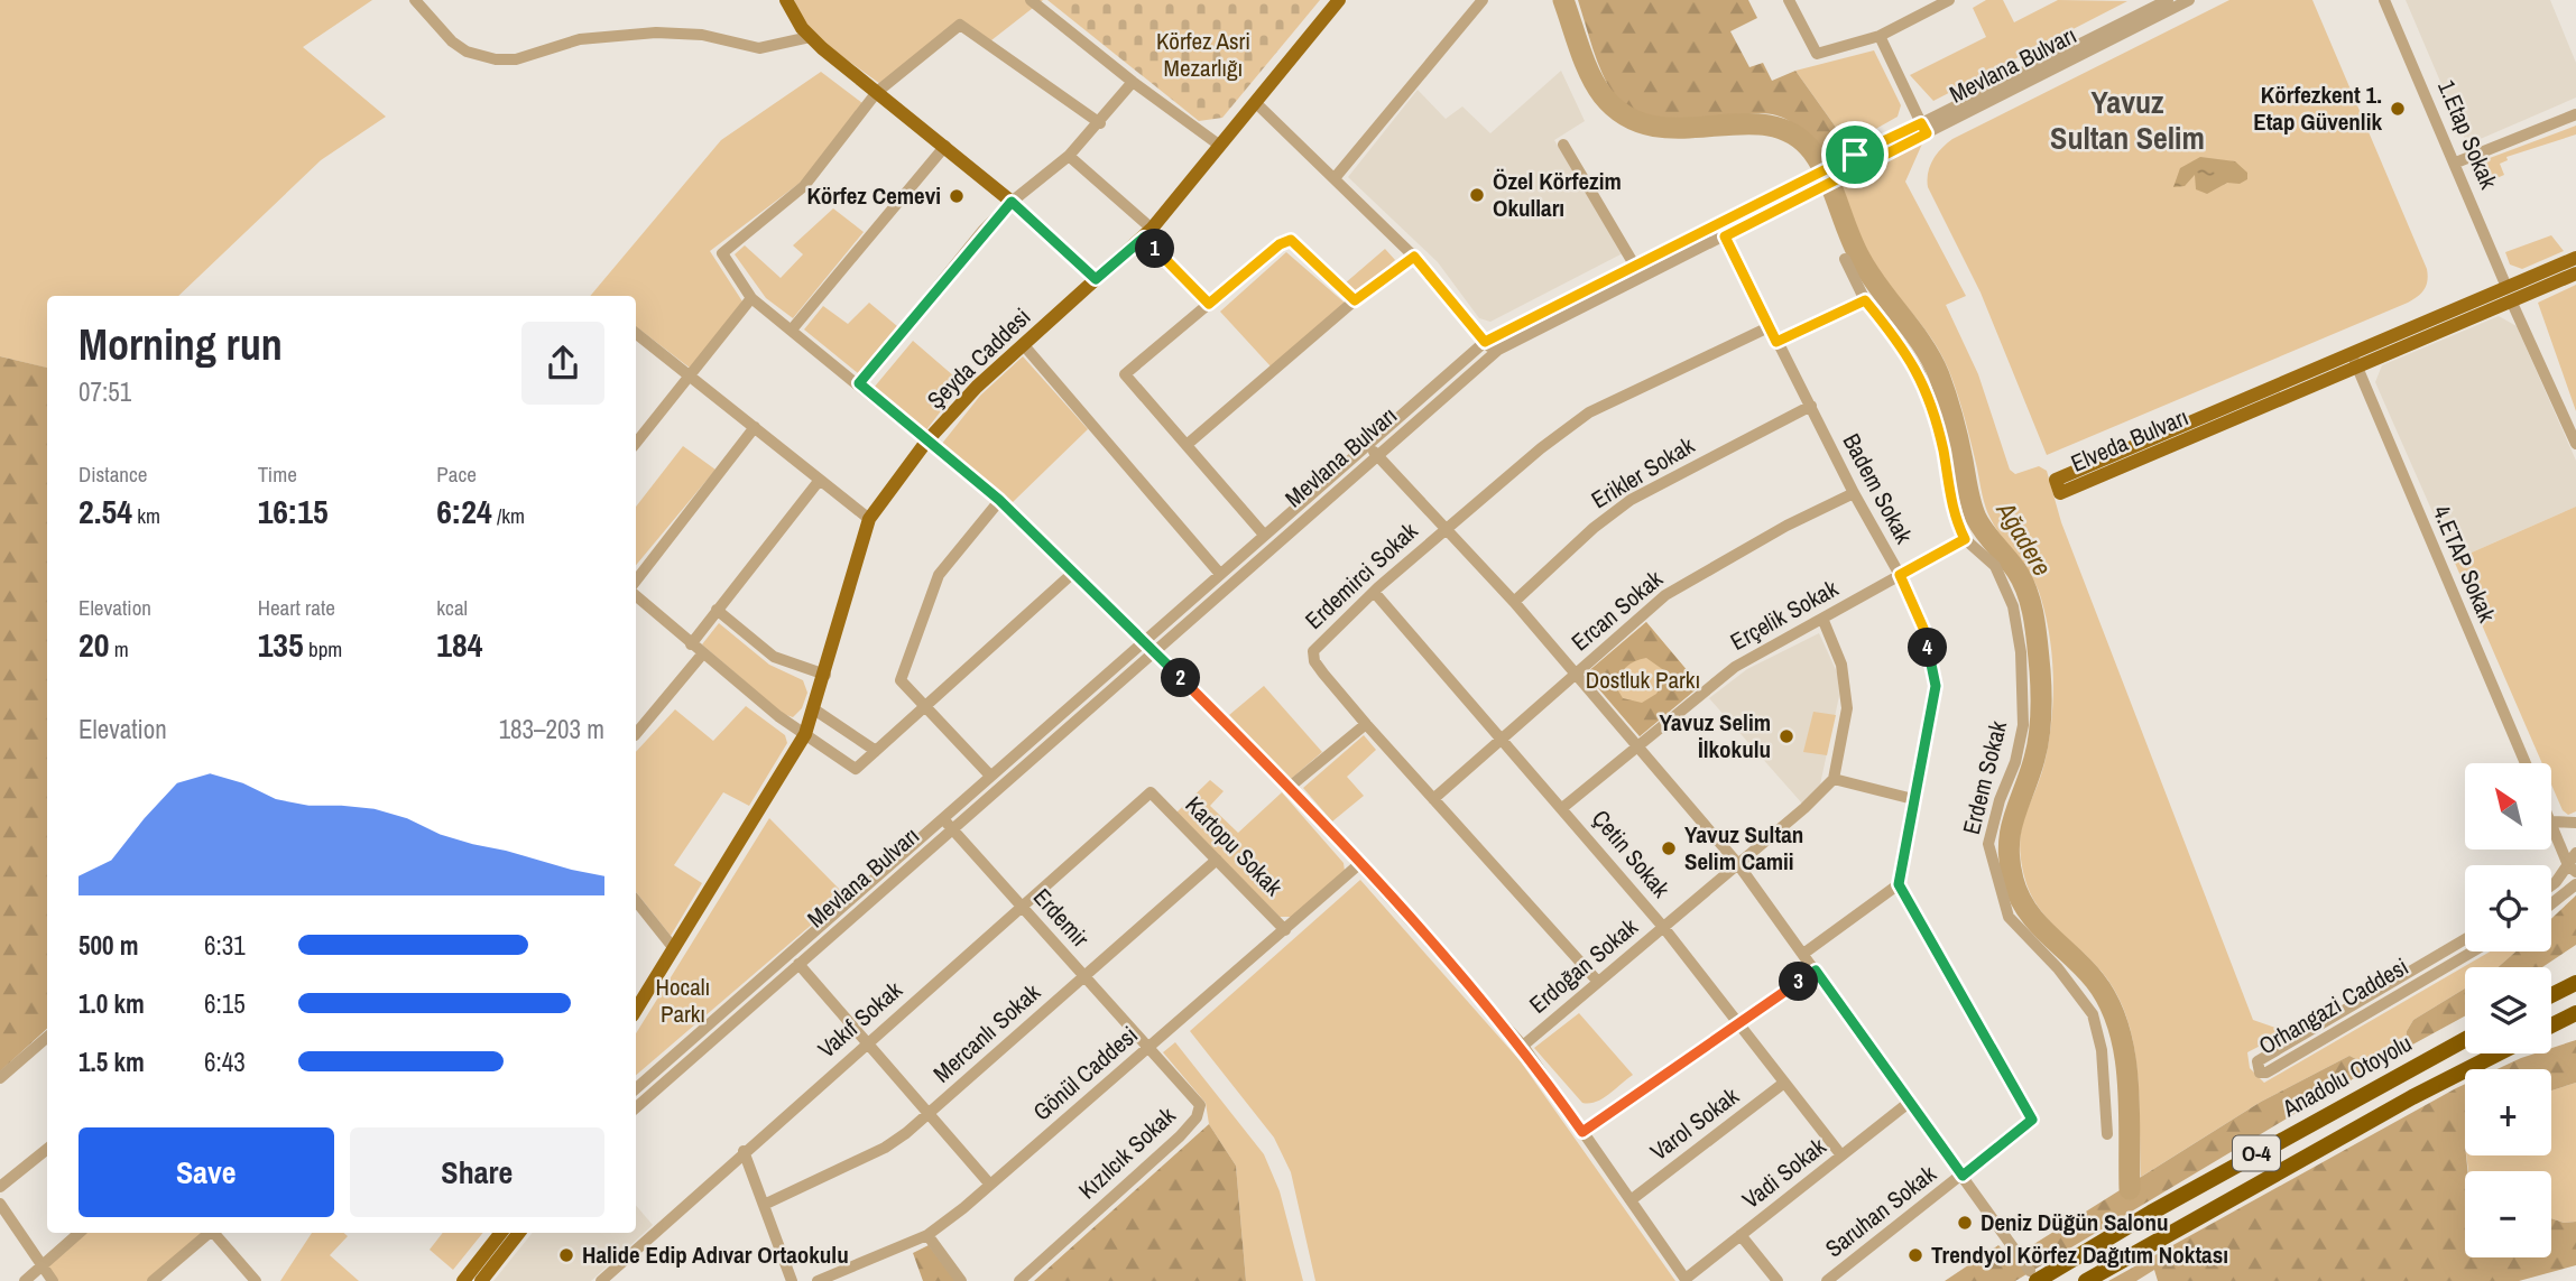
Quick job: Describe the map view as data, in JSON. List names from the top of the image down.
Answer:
{
  "streets": {
    "highway": ["Anadolu Otoyolu", "O-4"],
    "main road": ["Şeyda Caddesi", "Elveda Bulvarı"],
    "street": [
      "Mevlana Bulvarı",
      "1.Etap Sokak",
      "Erikler Sokak",
      "Badem Sokak",
      "4.ETAP Sokak",
      "Erdemirci Sokak",
      "Ercan Sokak",
      "Erçelik Sokak",
      "Erdem Sokak",
      "Kartopu Sokak",
      "Çetin Sokak",
      "Erdemir",
      "Erdoğan Sokak",
      "Orhangazi Caddesi",
      "Vakıf Sokak",
      "Mercanlı Sokak",
      "Gönül Caddesi",
      "Varol Sokak",
      "Kızılcık Sokak",
      "Vadi Sokak",
      "Saruhan Sokak"
    ]
  },
  "crossings": [
    ["Mevlana Bulvarı", "Badem Sokak"],
    ["Mevlana Bulvarı", "Erdemir"],
    ["1.Etap Sokak", "Elveda Bulvarı"],
    ["Elveda Bulvarı", "4.ETAP Sokak"],
    ["Erikler Sokak", "Badem Sokak"],
    ["Badem Sokak", "Erdemirci Sokak"],
    ["Badem Sokak", "Ercan Sokak"],
    ["Badem Sokak", "Erçelik Sokak"],
    ["Erdemirci Sokak", "Ercan Sokak"],
    ["Erdemirci Sokak", "Çetin Sokak"],
    ["Erdemirci Sokak", "Erdoğan Sokak"],
    ["Ercan Sokak", "Çetin Sokak"],
    ["Erçelik Sokak", "Erdem Sokak"],
    ["Erçelik Sokak", "Çetin Sokak"],
    ["Kartopu Sokak", "Vakıf Sokak"],
    ["Kartopu Sokak", "Mercanlı Sokak"],
    ["Kartopu Sokak", "Gönül Caddesi"],
    ["Çetin Sokak", "Erdoğan Sokak"],
    ["Çetin Sokak", "Varol Sokak"],
    ["Çetin Sokak", "Vadi Sokak"],
    ["Erdemir", "Vakıf Sokak"],
    ["Erdemir", "Mercanlı Sokak"],
    ["Erdemir", "Gönül Caddesi"],
    ["Erdemir", "Kızılcık Sokak"],
    ["Gönül Caddesi", "Kızılcık Sokak"]
  ],
  "districts": ["Yavuz Sultan Selim"],
  "water": ["Ağadere"],
  "parks": ["Körfez Asri Mezarlığı", "Dostluk Parkı", "Hocalı Parkı"],
  "places": [
    "Körfezkent 1. Etap Güvenlik",
    "Özel Körfezim Okulları",
    "Körfez Cemevi",
    "Yavuz Selim İlkokulu",
    "Yavuz Sultan Selim Camii",
    "Deniz Düğün Salonu",
    "Halide Edip Adıvar Ortaokulu",
    "Trendyol Körfez Dağıtım Noktası"
  ],
  "north": "top left",
  "page": {
    "pins": [
      "1",
      "4",
      "2",
      "3"
    ],
    "heading": ["Morning run", "07:51"],
    "stats": [
      ["Distance", "2.54 km"],
      ["Time", "16:15"],
      ["Pace", "6:24 /km"],
      ["Elevation", "20 m"],
      ["Heart rate", "135 bpm"],
      ["kcal", "184"]
    ],
    "chart": ["Elevation", "183–203 m"],
    "map_buttons": ["+", "−"],
    "list": [
      {
        "name": "500 m",
        "note": "6:31"
      },
      {
        "name": "1.0 km",
        "note": "6:15"
      },
      {
        "name": "1.5 km",
        "note": "6:43"
      }
    ],
    "buttons": ["Save", "Share"]
  }
}
